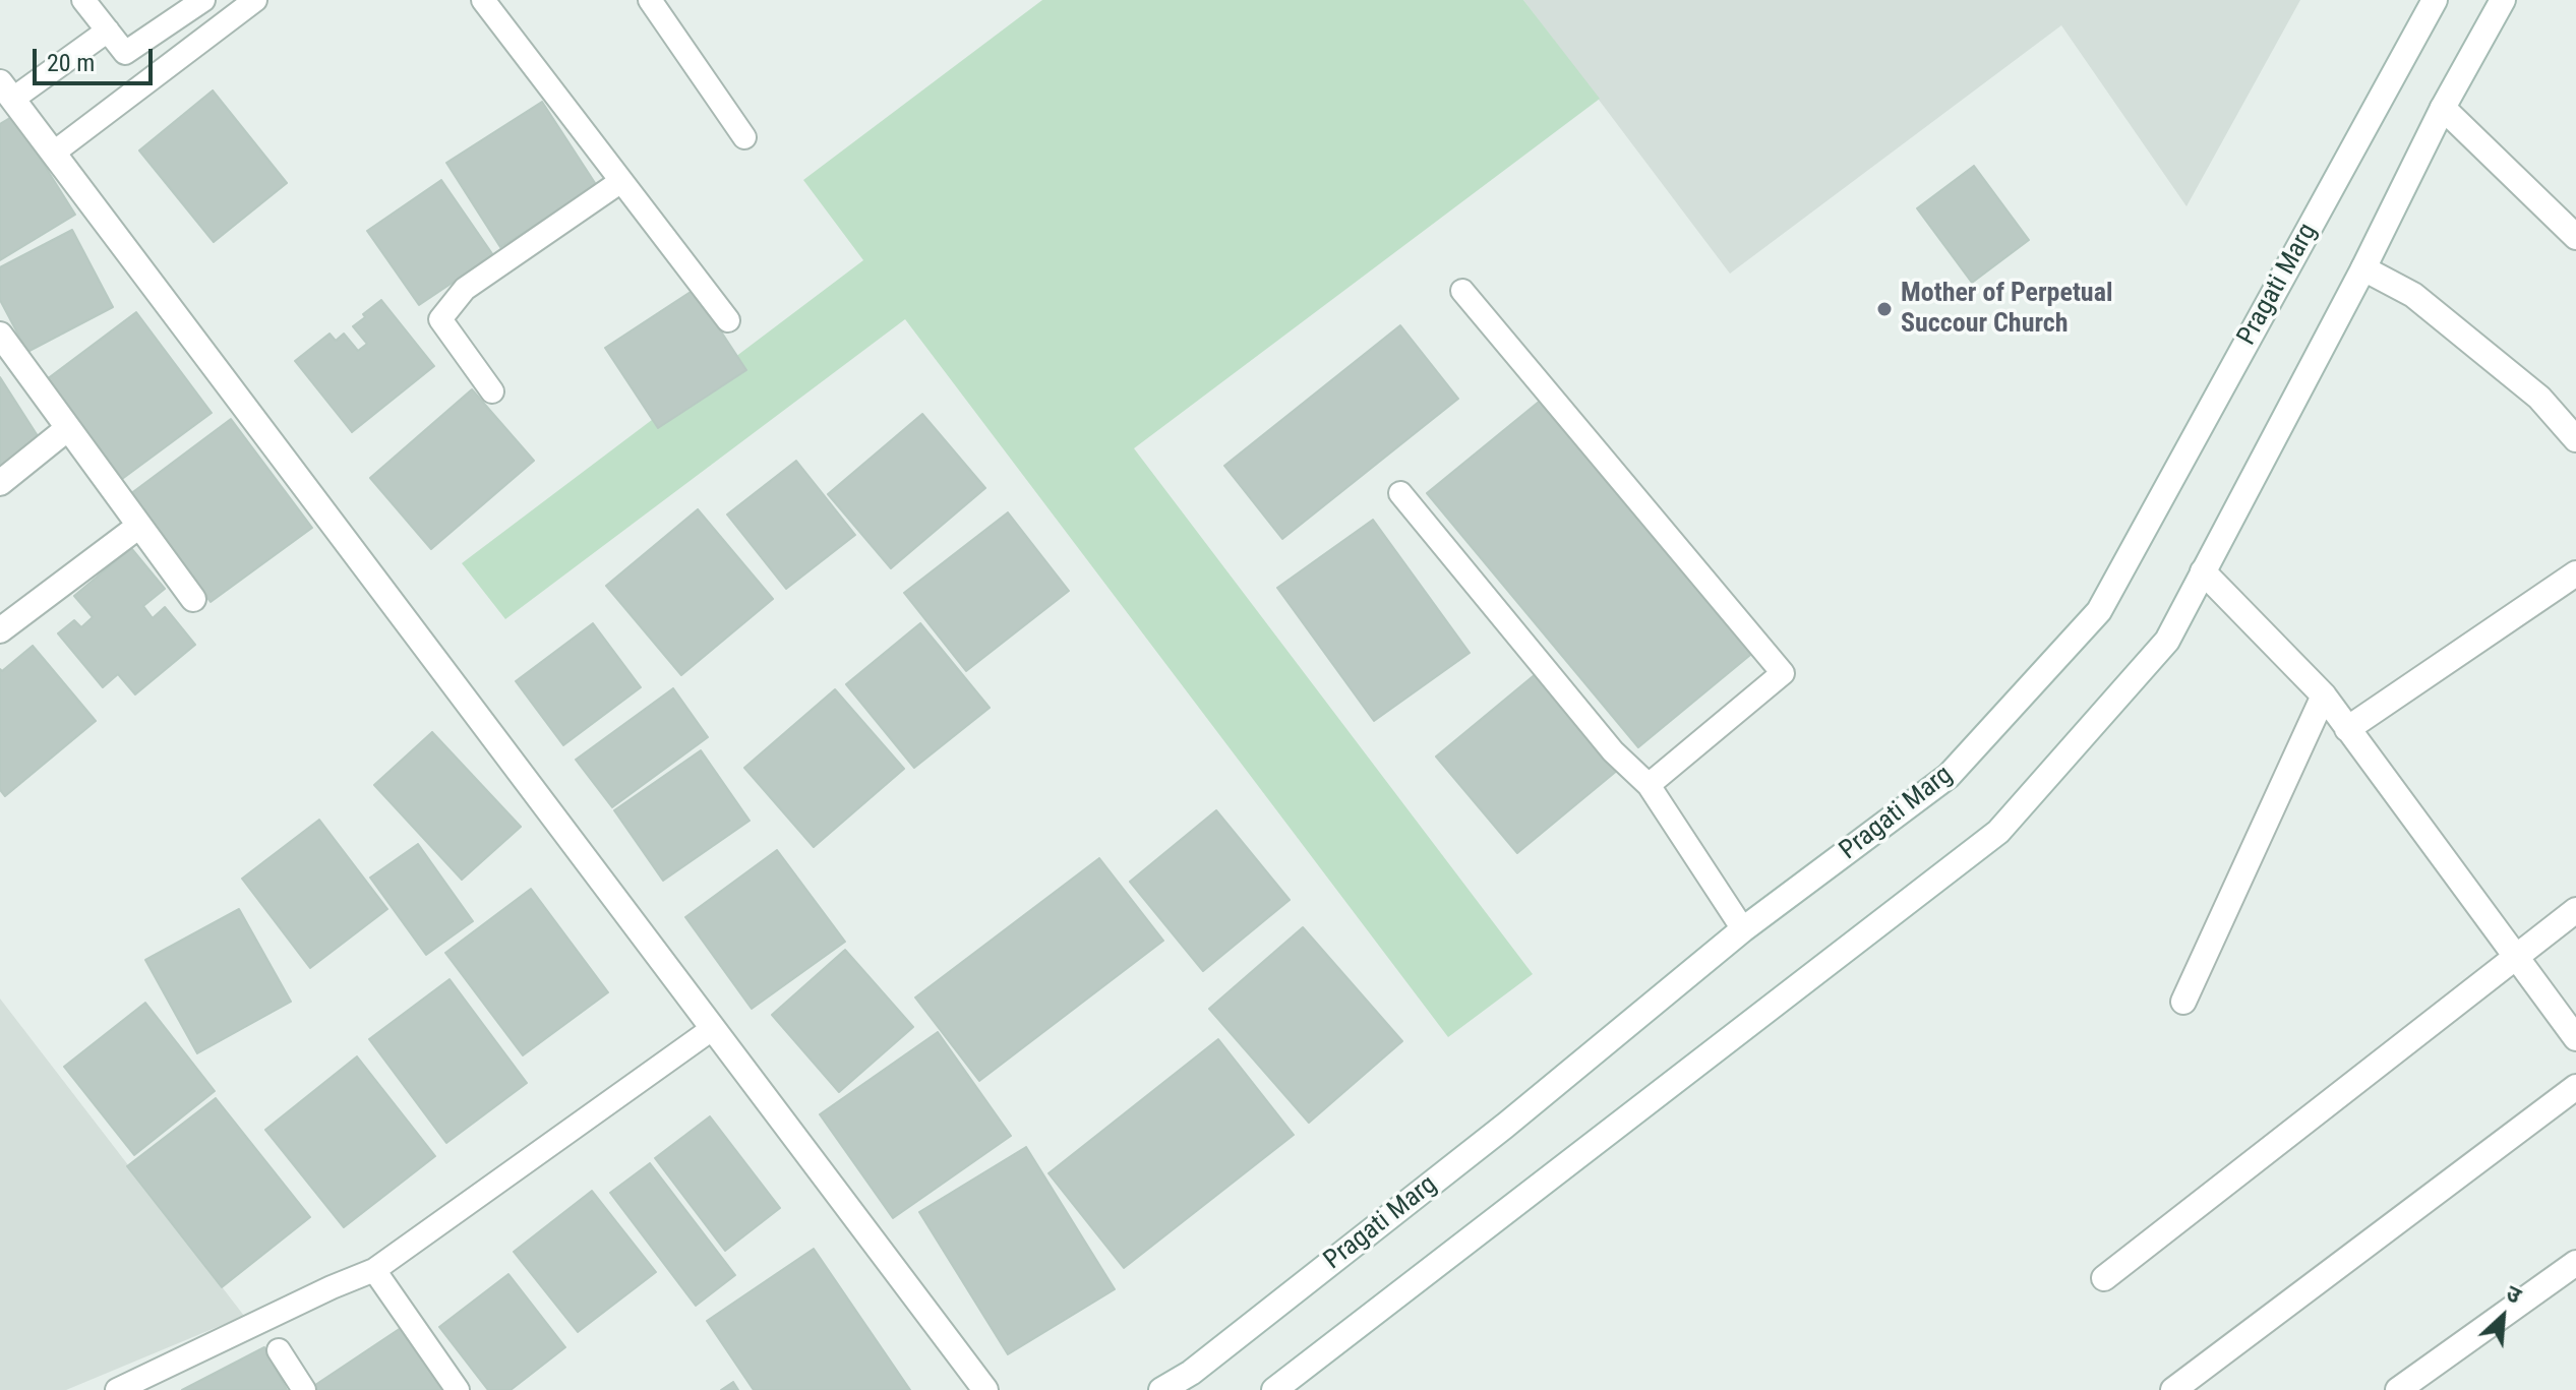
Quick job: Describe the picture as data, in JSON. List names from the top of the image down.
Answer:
{
  "streets": {
    "street": ["Pragati Marg"]
  },
  "places": ["Mother of Perpetual Succour Church"],
  "scale_bar": "20 m",
  "north": "top right"
}
